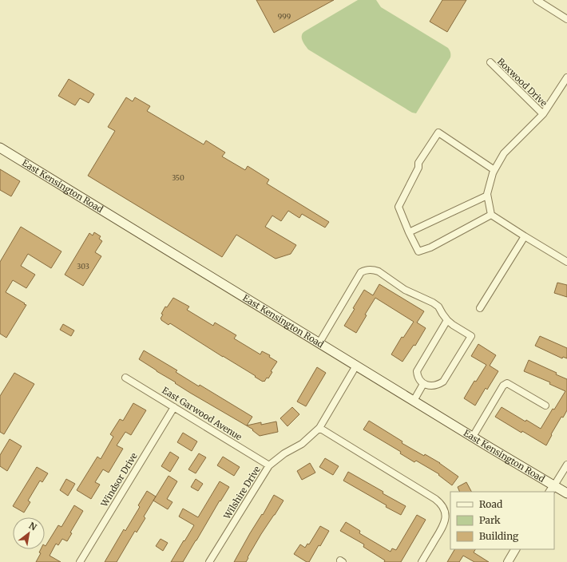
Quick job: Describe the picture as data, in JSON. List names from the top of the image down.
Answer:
{
  "streets": {
    "main road": ["East Kensington Road"],
    "street": [
      "Boxwood Drive",
      "East Garwood Avenue",
      "Windsor Drive",
      "Wilshire Drive"
    ]
  },
  "crossings": [
    ["East Kensington Road", "Wilshire Drive"],
    ["East Garwood Avenue", "Windsor Drive"],
    ["East Garwood Avenue", "Wilshire Drive"]
  ],
  "house_numbers": ["999", "350", "303"],
  "legend": ["Road", "Park", "Building"],
  "north": "top right"
}
